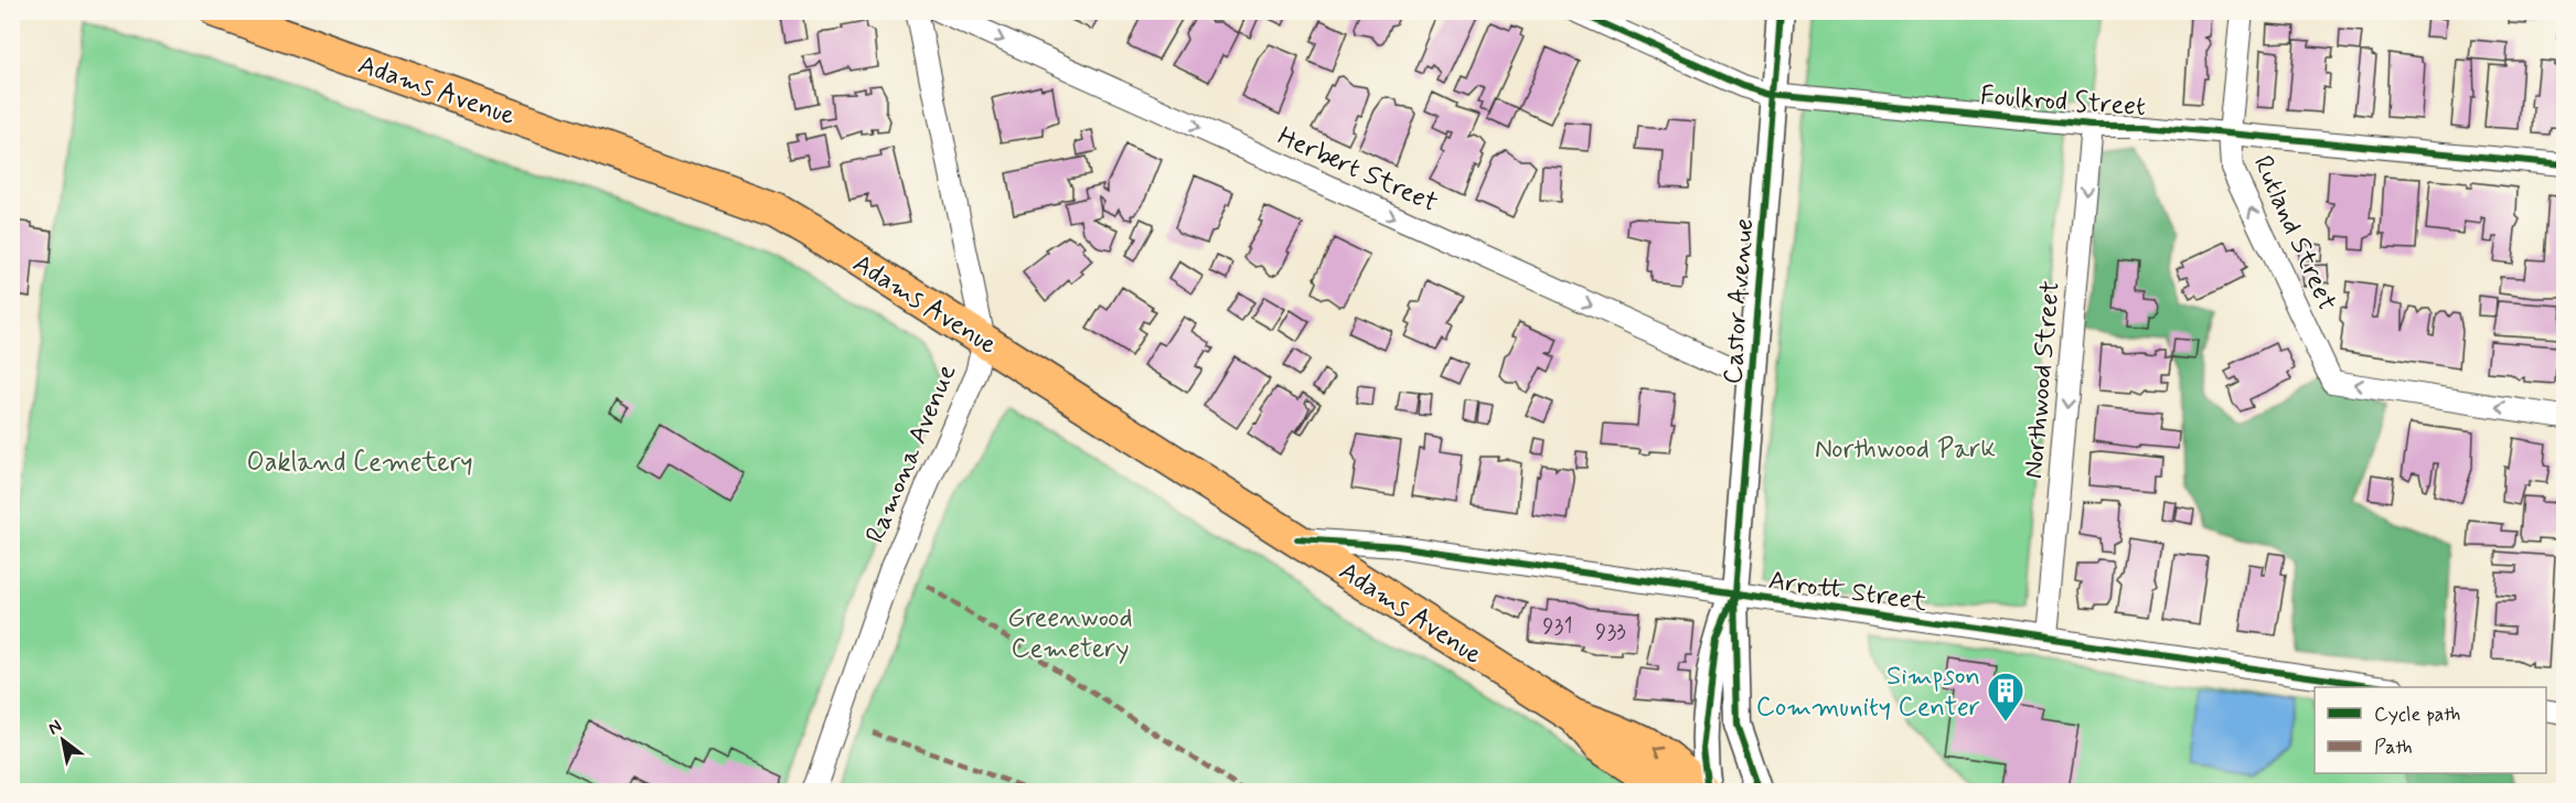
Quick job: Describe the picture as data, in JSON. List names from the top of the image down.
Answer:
{
  "streets": {
    "main road": ["Adams Avenue"],
    "street": [
      "Foulkrod Street",
      "Herbert Street",
      "Rutland Street",
      "Castor Avenue",
      "Northwood Street",
      "Ramona Avenue",
      "Arrott Street"
    ]
  },
  "crossings": [
    ["Adams Avenue", "Ramona Avenue"],
    ["Adams Avenue", "Arrott Street"],
    ["Foulkrod Street", "Rutland Street"],
    ["Foulkrod Street", "Castor Avenue"],
    ["Foulkrod Street", "Northwood Street"],
    ["Herbert Street", "Castor Avenue"],
    ["Castor Avenue", "Arrott Street"],
    ["Northwood Street", "Arrott Street"]
  ],
  "one_way": ["Herbert Street", "Rutland Street", "Northwood Street"],
  "parks": ["Northwood Park", "Oakland Cemetery", "Greenwood Cemetery"],
  "places": {
    "building": ["Simpson Community Center"]
  },
  "house_numbers": ["931", "933"],
  "legend": ["Cycle path", "Path"],
  "north": "top left"
}
